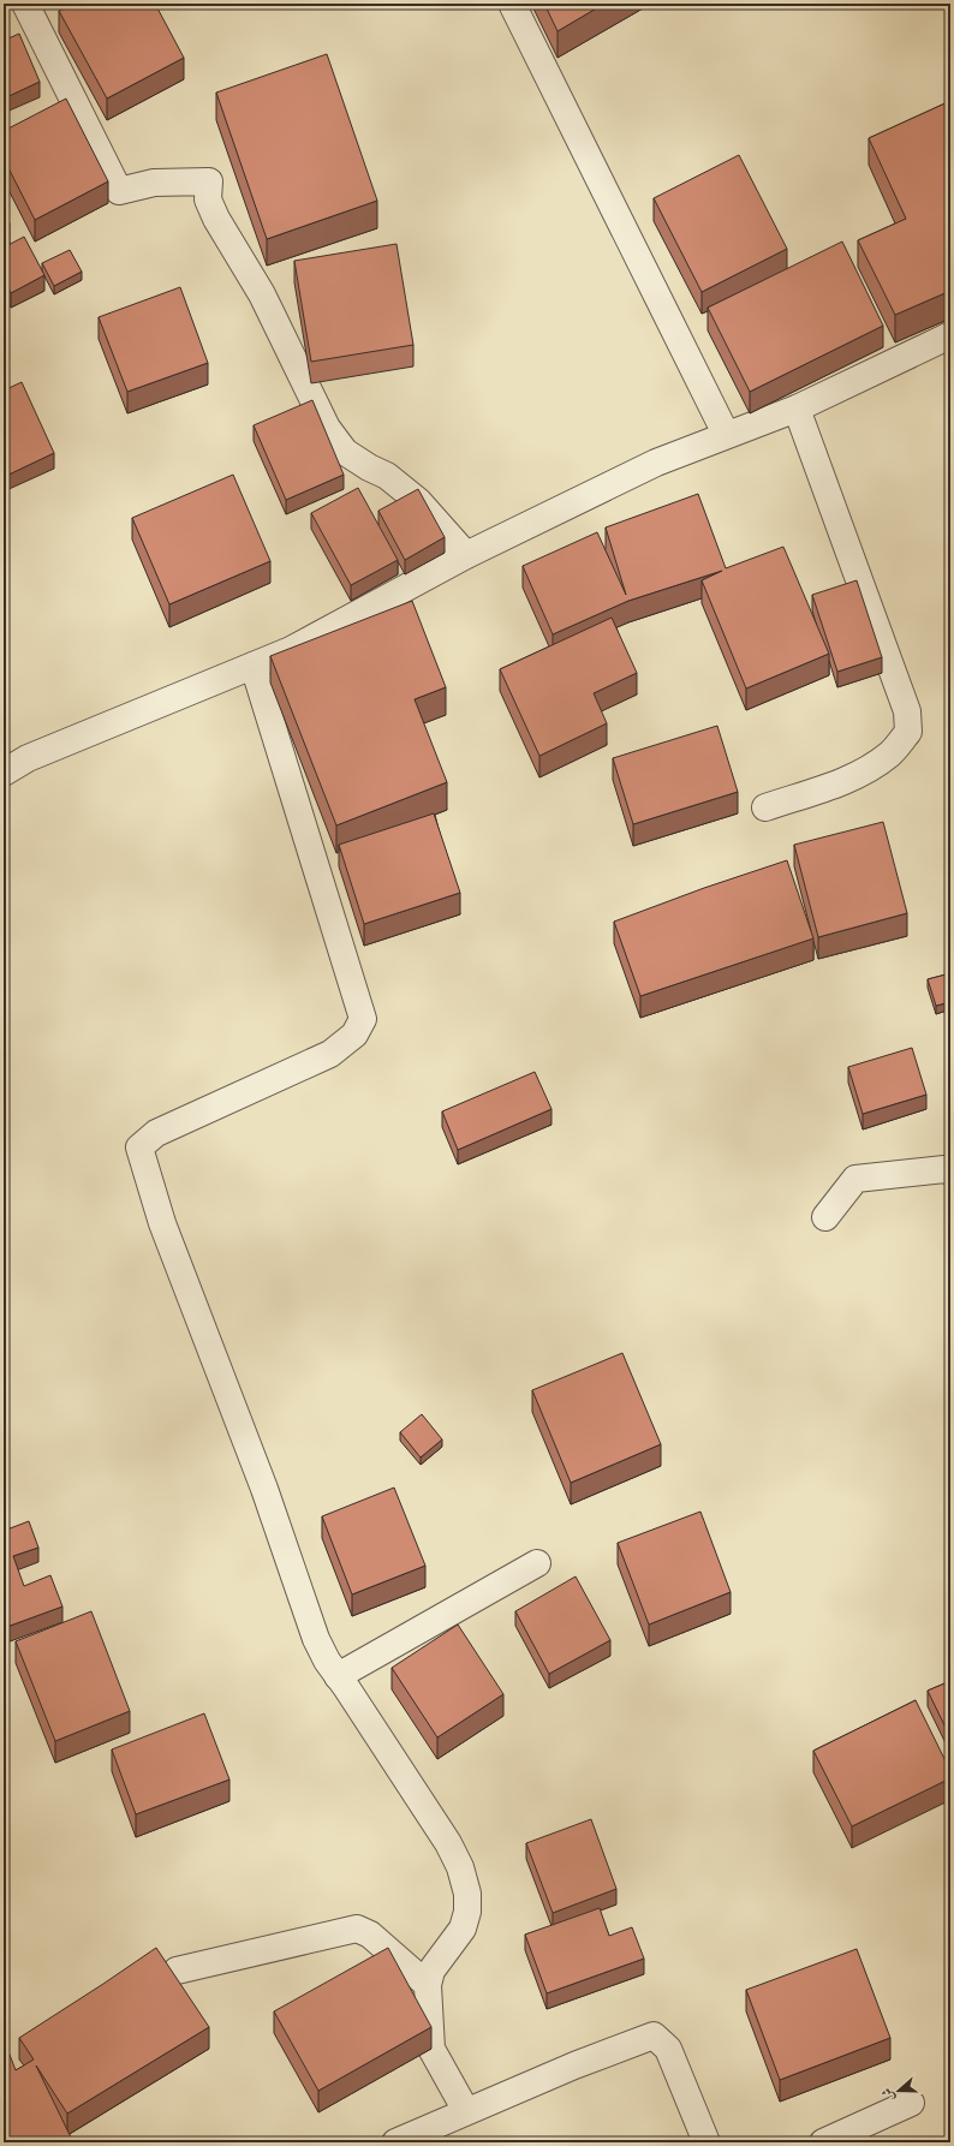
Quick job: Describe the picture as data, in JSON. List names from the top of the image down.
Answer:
{
  "north": "left"
}
